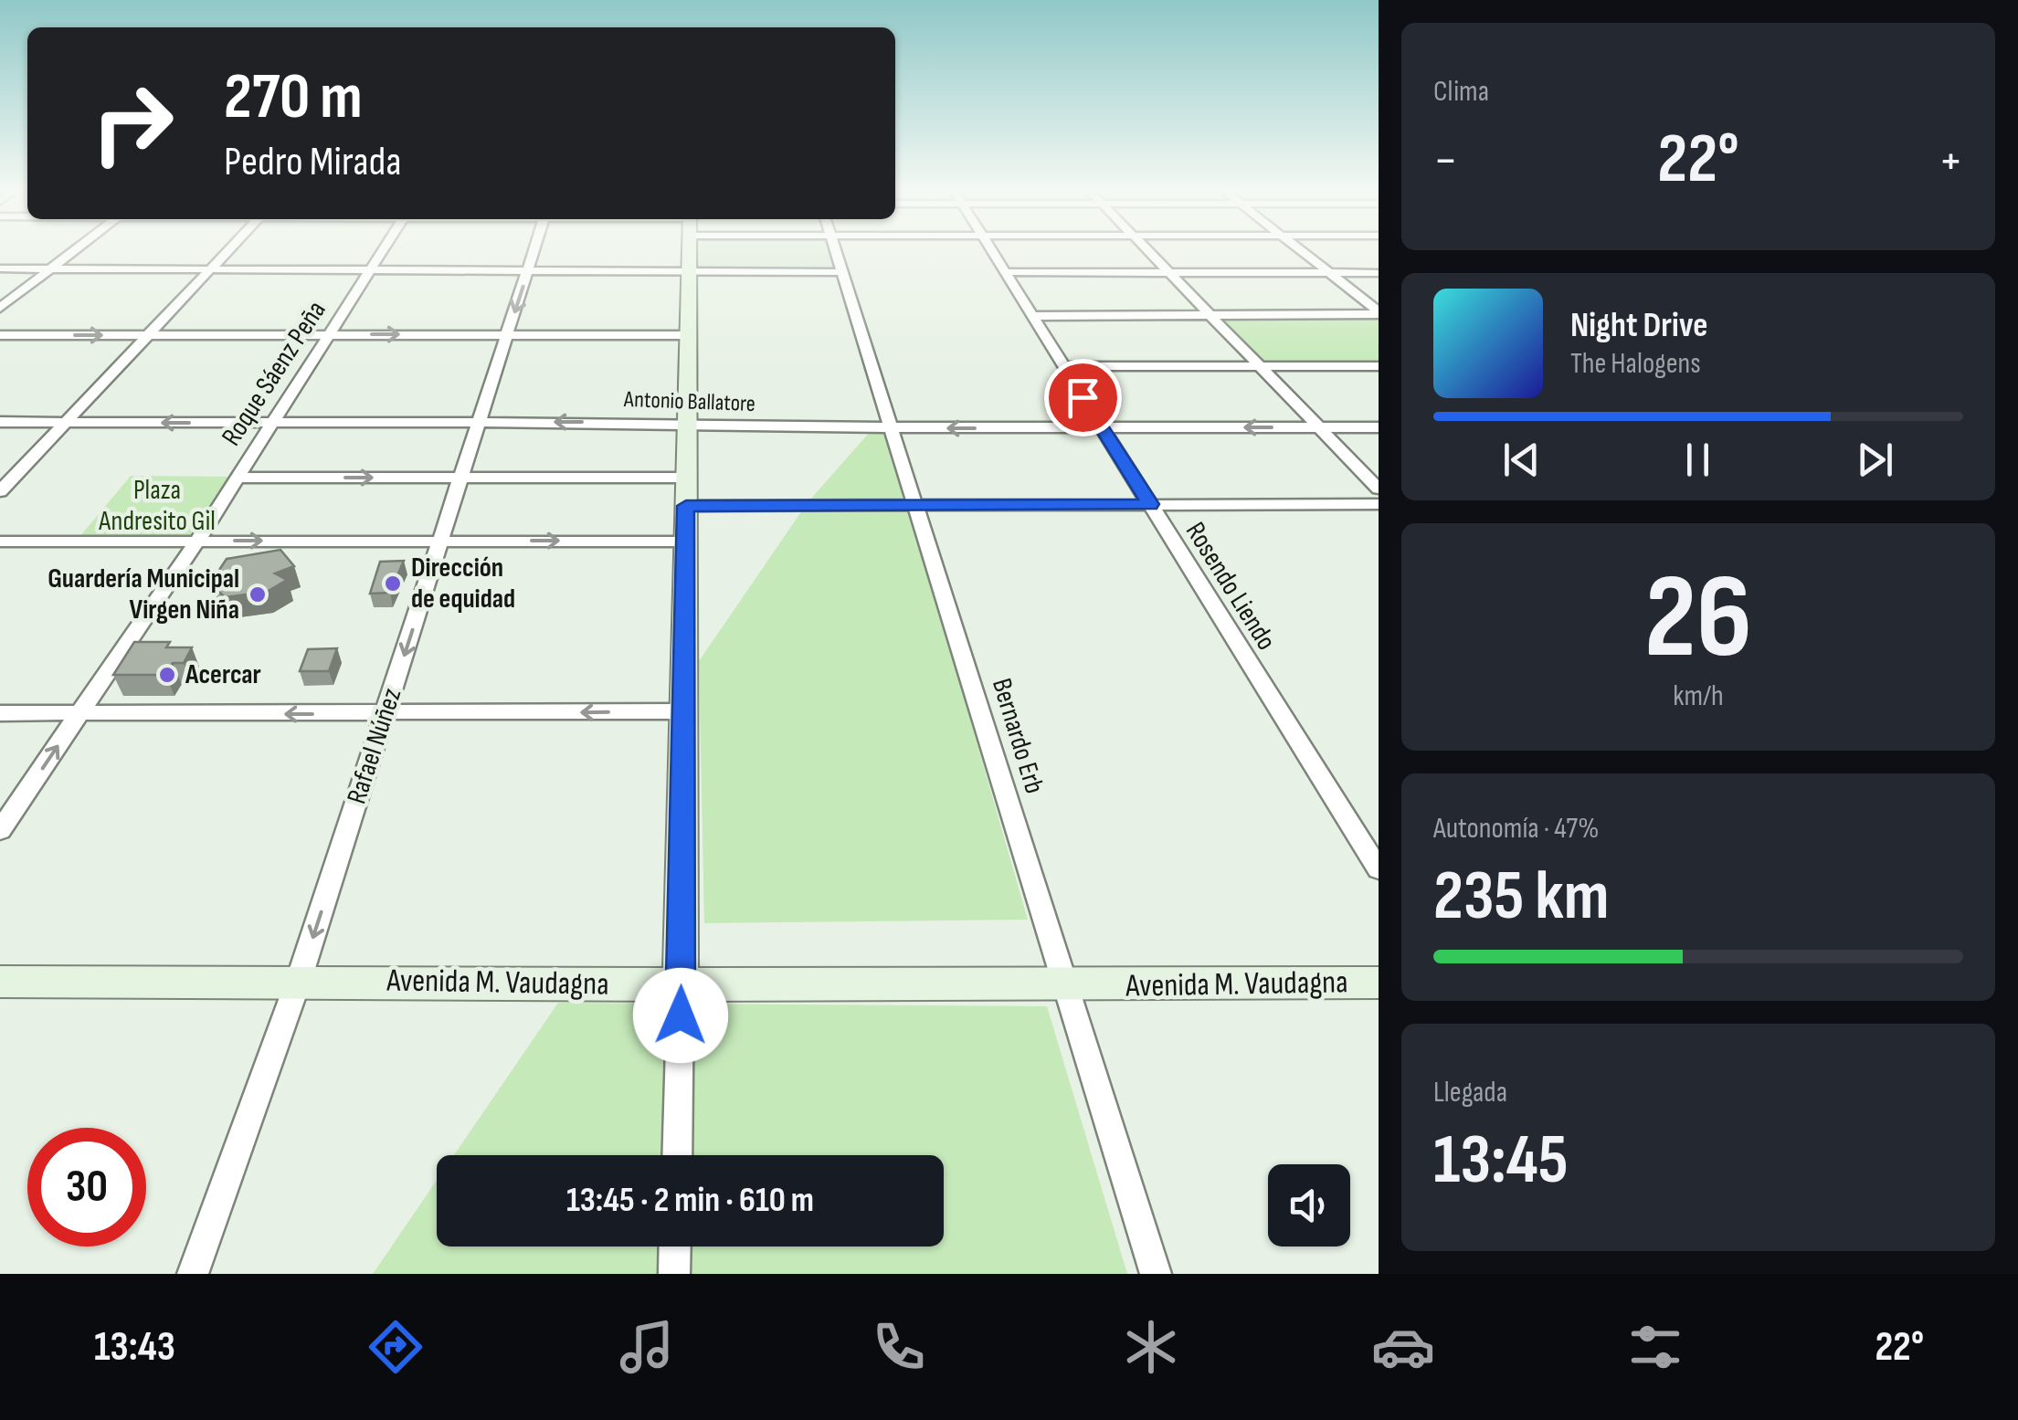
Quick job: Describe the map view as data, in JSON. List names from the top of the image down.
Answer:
{
  "streets": {
    "main road": ["Avenida M. Vaudagna"],
    "street": [
      "Roque Sáenz Peña",
      "Antonio Ballatore",
      "Rosendo Liendo",
      "Bernardo Erb",
      "Rafael Núñez"
    ]
  },
  "crossings": [
    ["Roque Sáenz Peña", "Antonio Ballatore"],
    ["Antonio Ballatore", "Rosendo Liendo"],
    ["Antonio Ballatore", "Bernardo Erb"],
    ["Antonio Ballatore", "Rafael Núñez"],
    ["Bernardo Erb", "Avenida M. Vaudagna"],
    ["Rafael Núñez", "Avenida M. Vaudagna"]
  ],
  "one_way": ["Rafael Núñez"],
  "parks": ["Plaza Andresito Gil"],
  "places": ["Dirección de equidad", "Guardería Municipal Virgen Niña", "Acercar"],
  "page": {
    "tile": [
      "Clima",
      ["26", "km/h"],
      ["Autonomía · 47%", "235 km"],
      ["Llegada", "13:45"]
    ],
    "turn": ["270 m", "Pedro Mirada"],
    "heat": ["−", "22°", "+"],
    "song": ["Night Drive", "The Halogens"],
    "limit": "30",
    "trip": "13:45 · 2 min · 610 m",
    "tabs": ["13:43", "22°"]
  }
}
